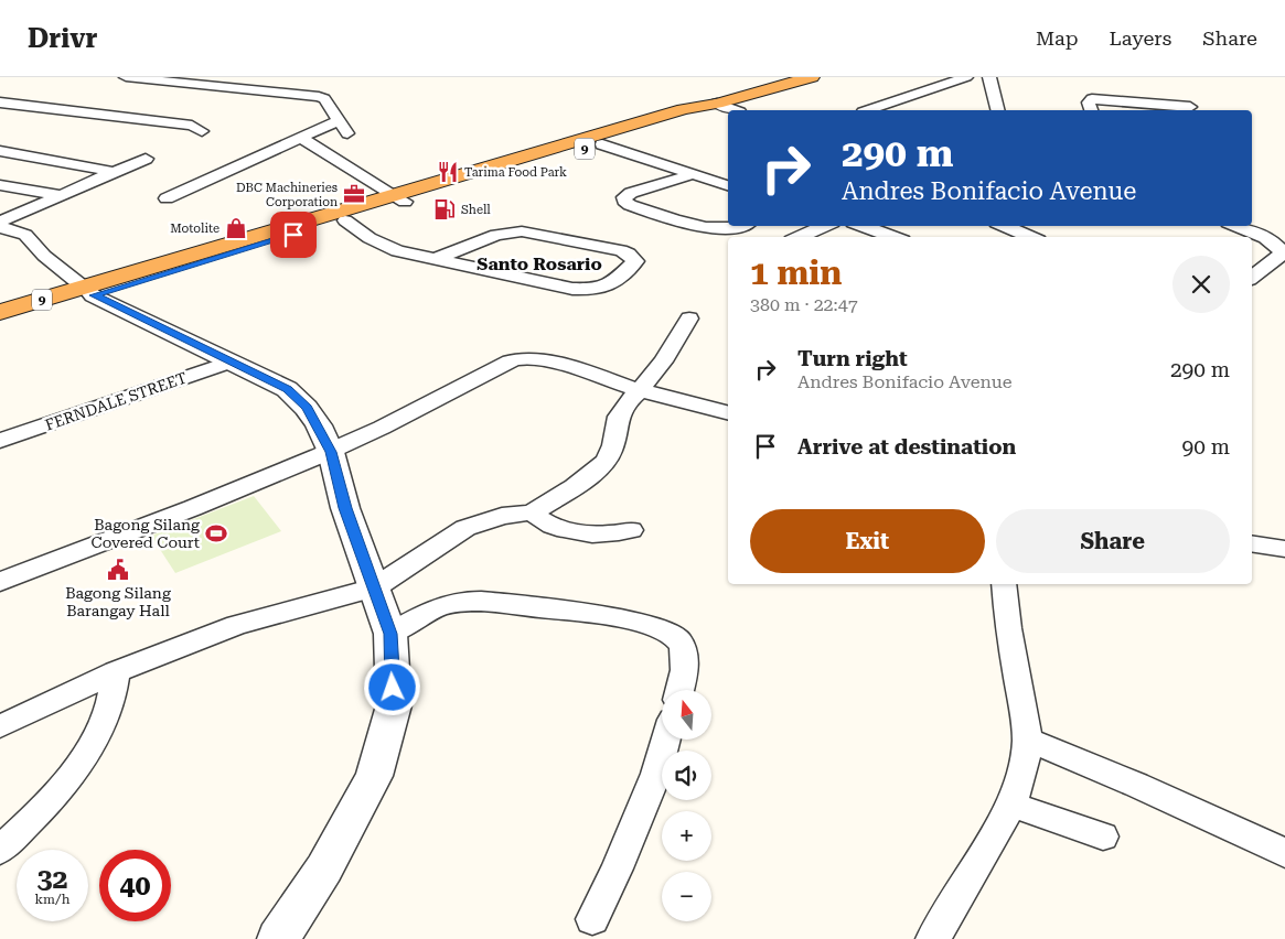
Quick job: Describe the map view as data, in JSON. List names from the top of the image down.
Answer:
{
  "streets": {
    "highway": ["9"],
    "street": ["FERNDALE STREET"]
  },
  "districts": ["Santo Rosario"],
  "places": {
    "restaurant": ["Tarima Food Park"],
    "office": ["DBC Machineries Corporation"],
    "fuel station": ["Shell"],
    "shop": ["Motolite"],
    "sports": ["Bagong Silang Covered Court"],
    "public building": ["Bagong Silang Barangay Hall"]
  },
  "north": "top",
  "page": {
    "header": "Drivr",
    "nav": ["Map", "Layers", "Share"],
    "turn": ["290 m", "Andres Bonifacio Avenue"],
    "heading": ["1 min", "380 m · 22:47"],
    "list": [
      {
        "name": "Turn right",
        "note": "Andres Bonifacio Avenue",
        "value": "290 m"
      },
      {
        "name": "Arrive at destination",
        "value": "90 m"
      }
    ],
    "buttons": ["Exit", "Share"],
    "map_buttons": ["+", "−"],
    "speed": "32 km/h",
    "limit": "40"
  }
}
